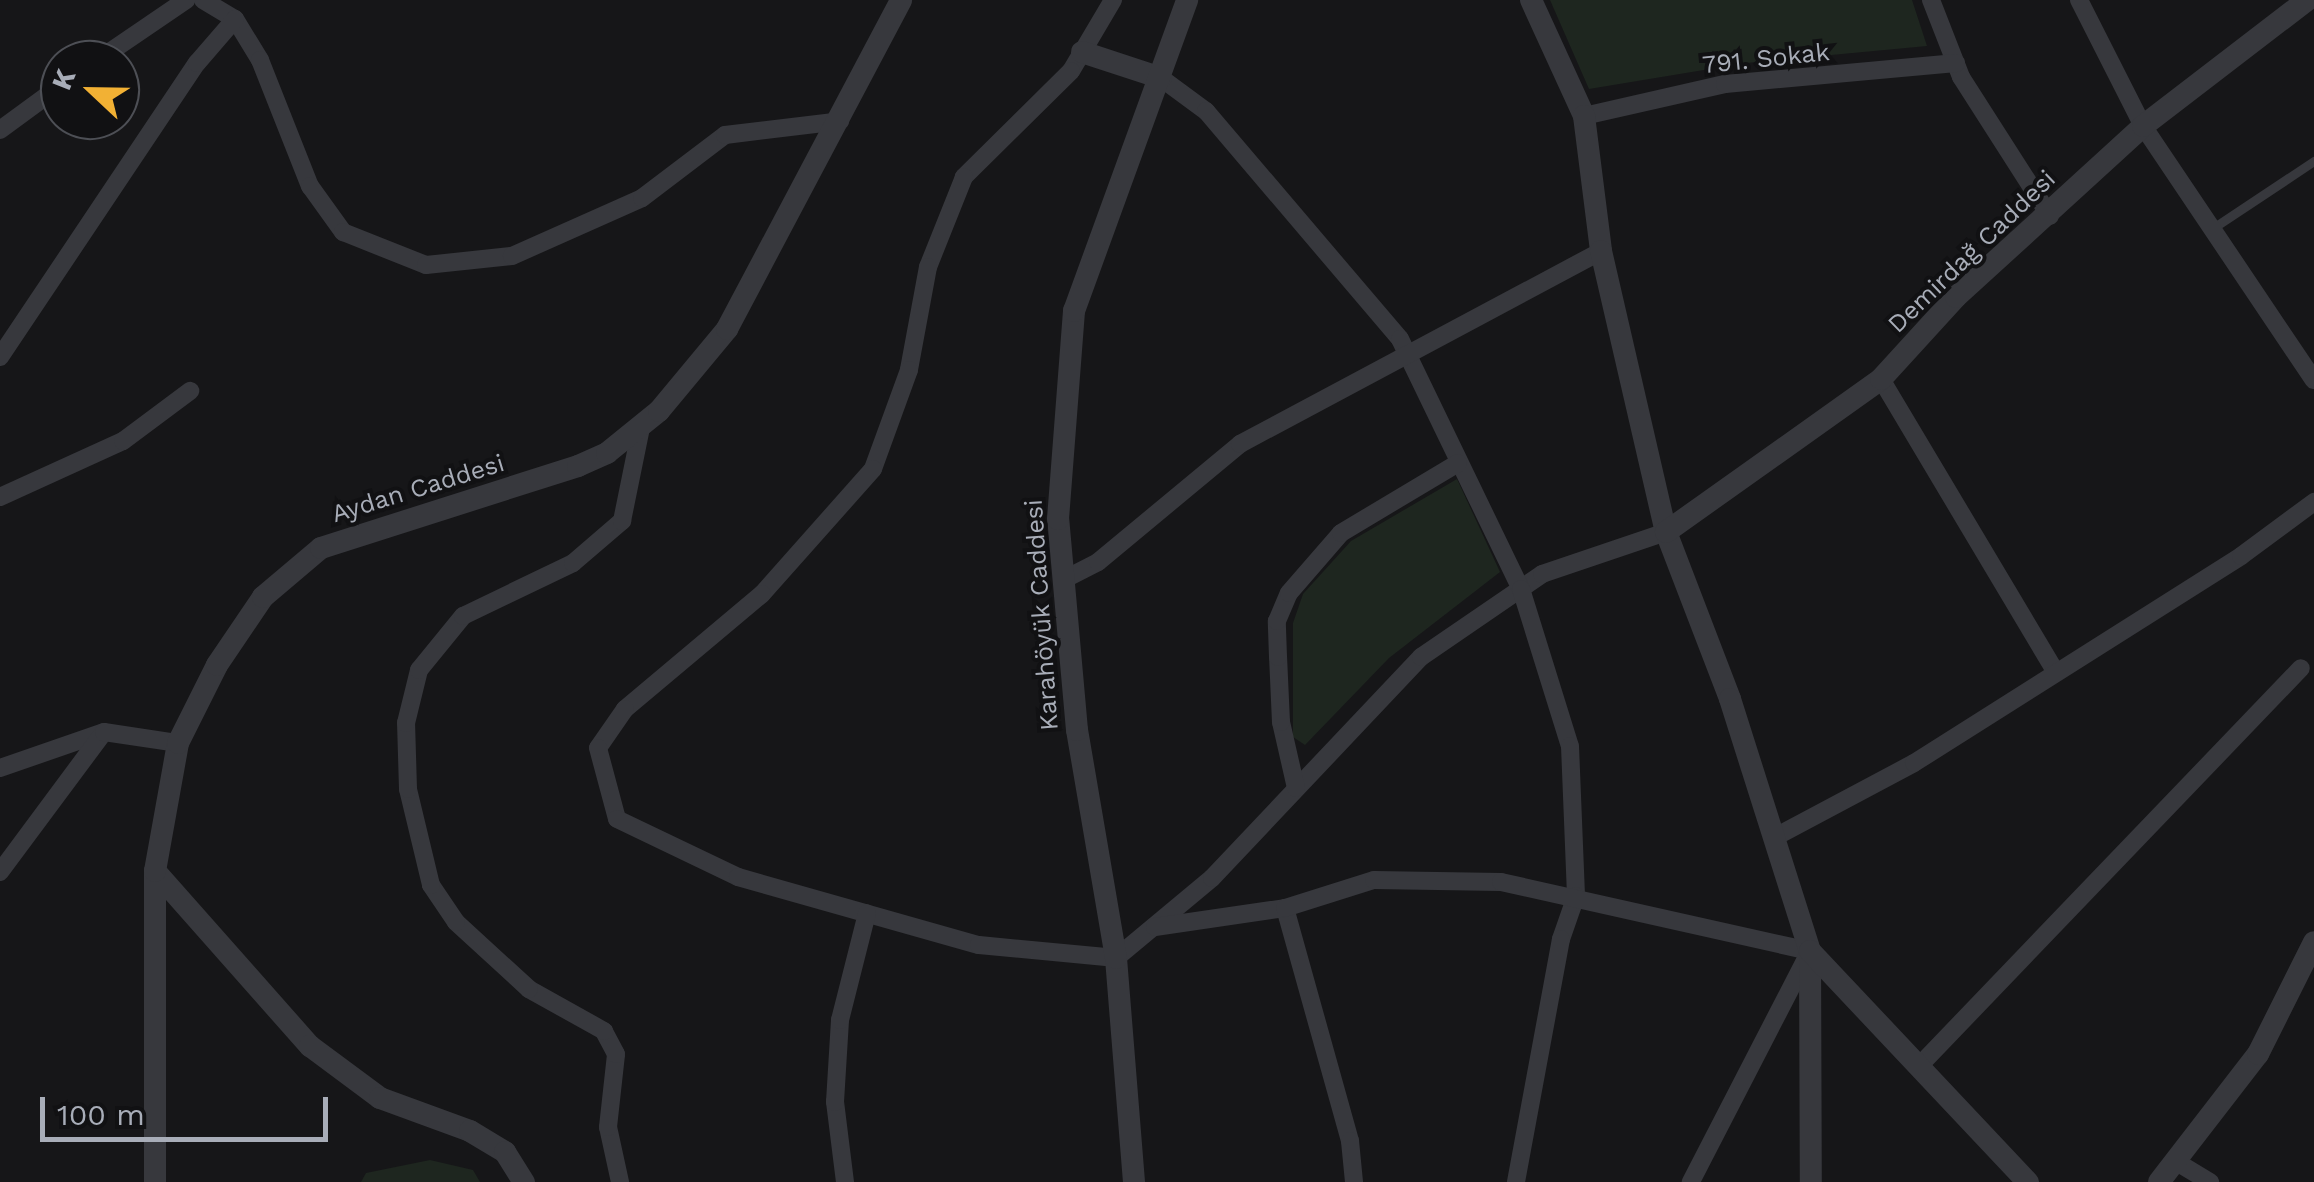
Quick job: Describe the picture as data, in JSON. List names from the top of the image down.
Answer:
{
  "streets": {
    "street": [
      "791. Sokak",
      "Demirdağ Caddesi",
      "Aydan Caddesi",
      "Karahöyük Caddesi"
    ]
  },
  "scale_bar": "100 m",
  "north": "left"
}
